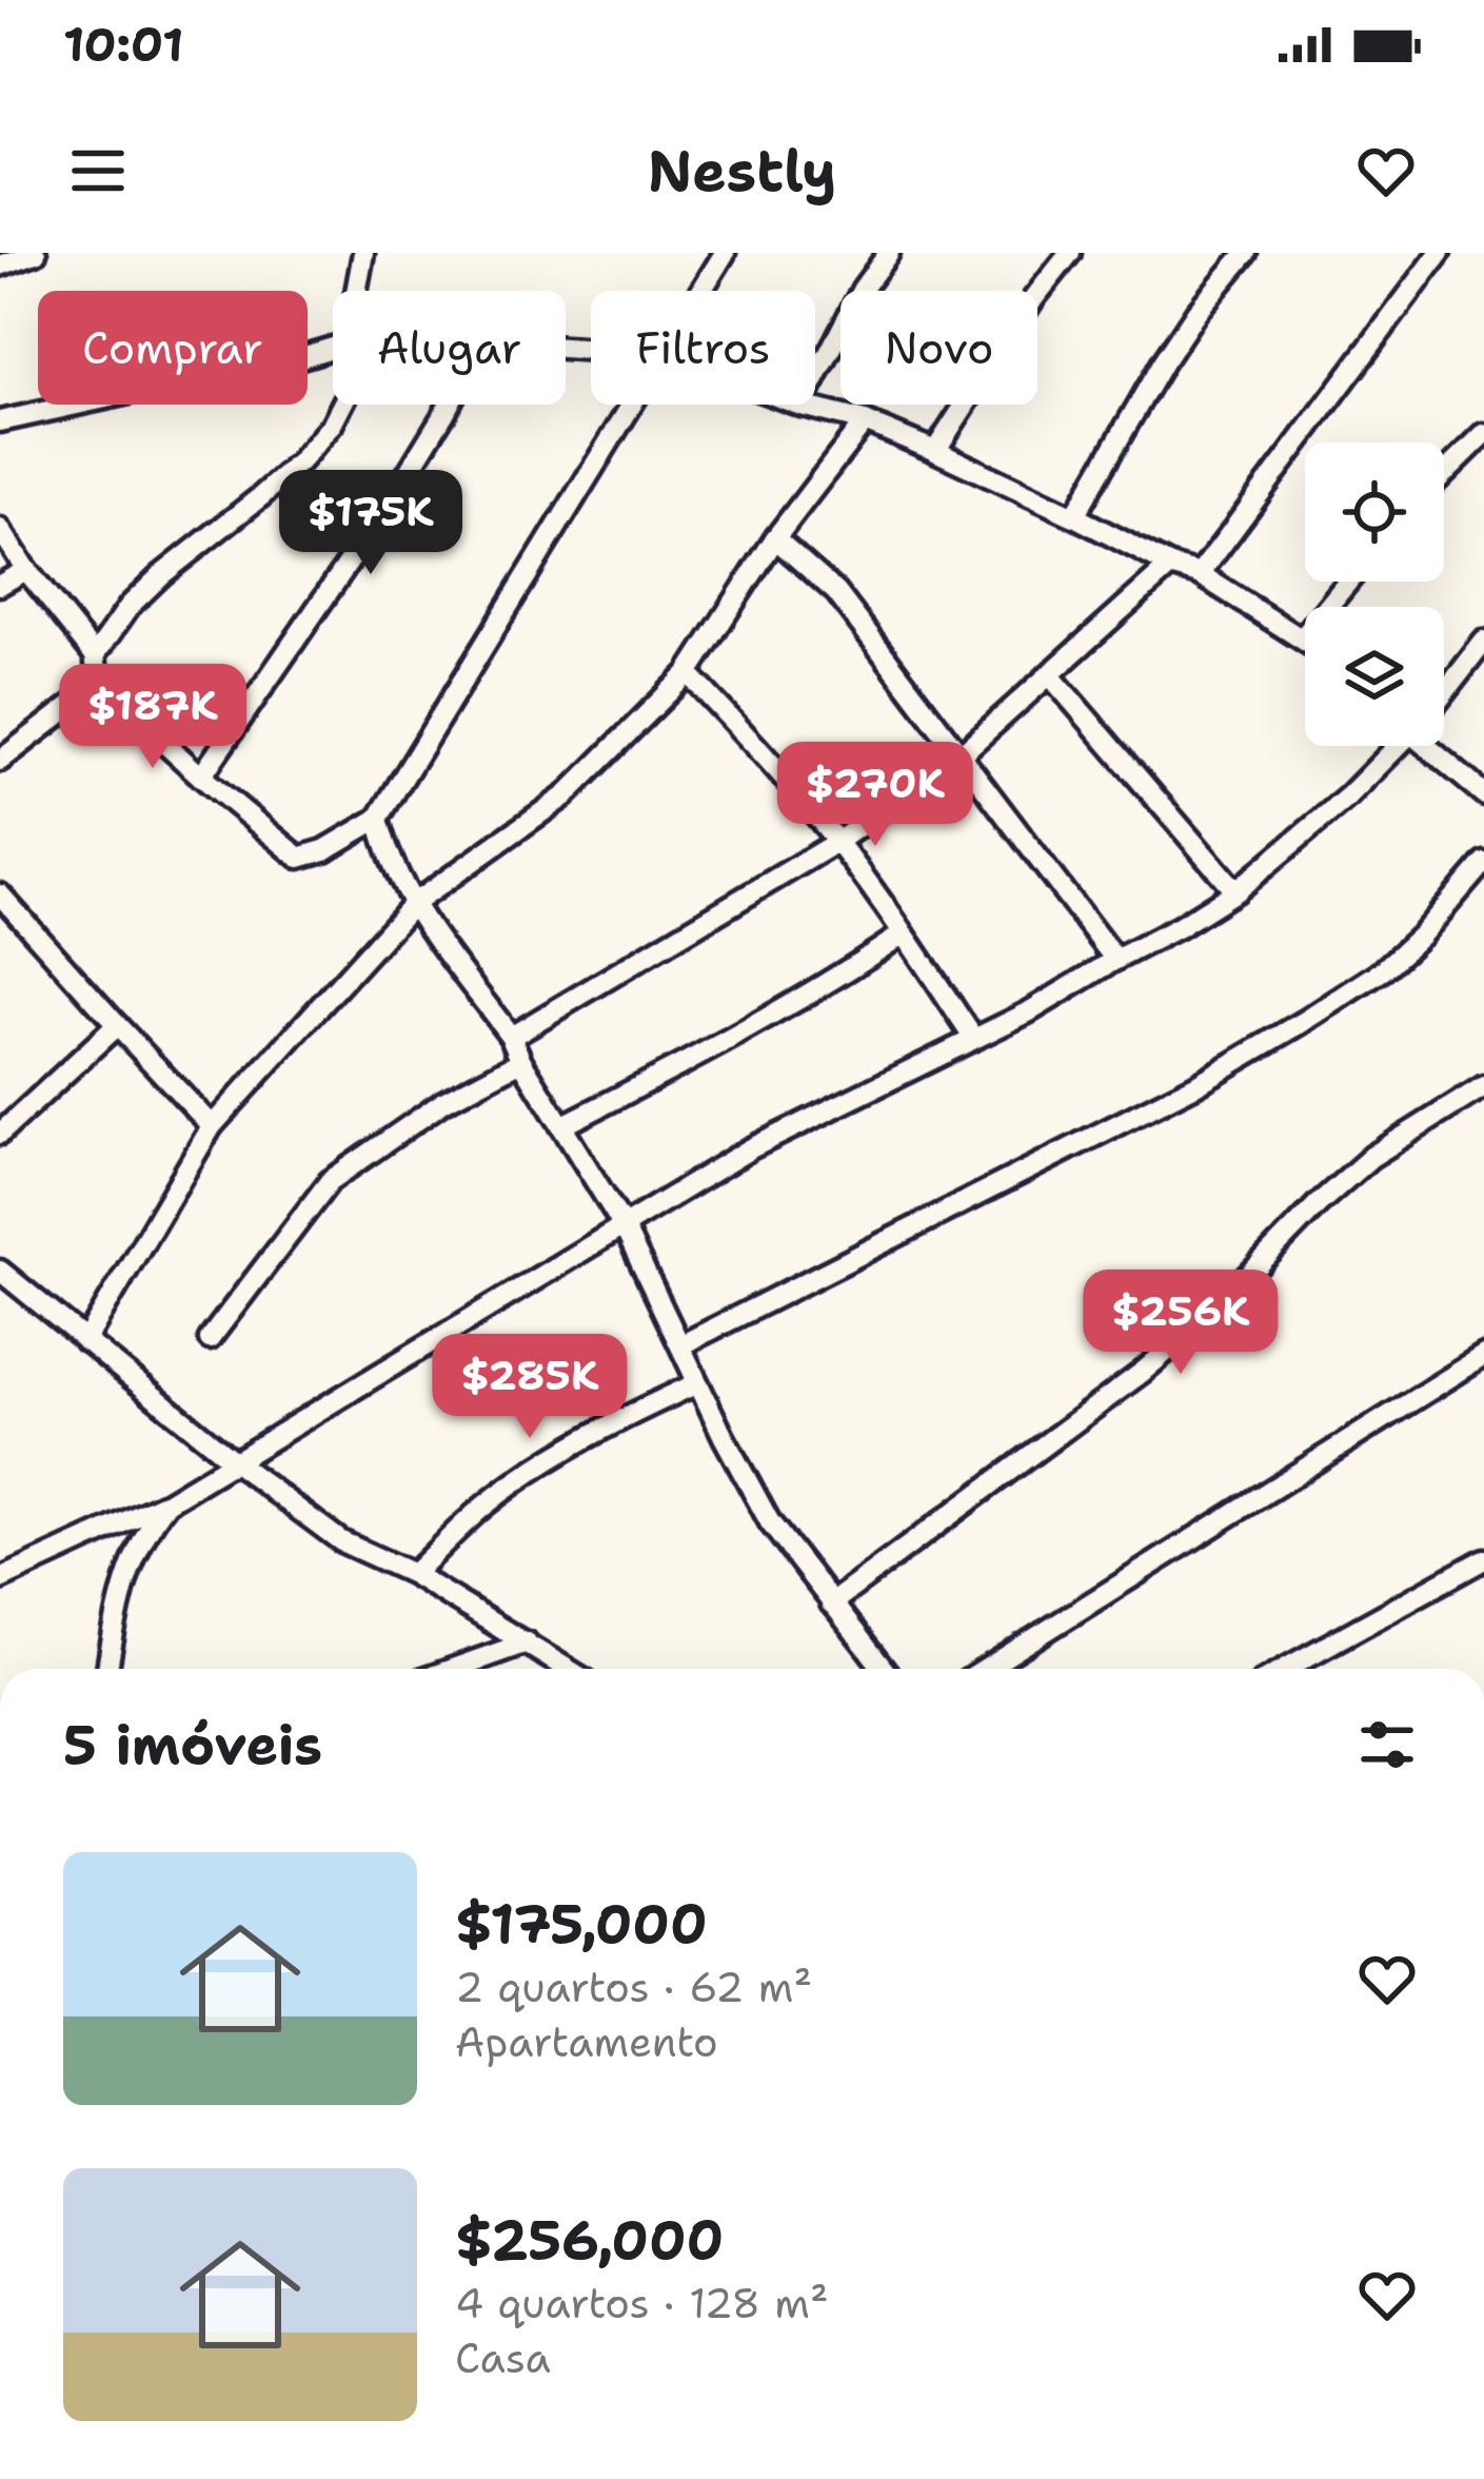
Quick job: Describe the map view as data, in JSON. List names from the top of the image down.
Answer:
{
  "page": {
    "status": "10:01",
    "header": "Nestly",
    "chip": [
      "Comprar",
      "Alugar",
      "Filtros",
      "Novo"
    ],
    "price": [
      "$175K",
      "$187K",
      "$270K",
      "$256K",
      "$285K"
    ],
    "heading": "5 imóveis",
    "list": [
      {
        "name": "$175,000",
        "note": "2 quartos · 62 m² · Apartamento"
      },
      {
        "name": "$256,000",
        "note": "4 quartos · 128 m² · Casa"
      }
    ]
  }
}
